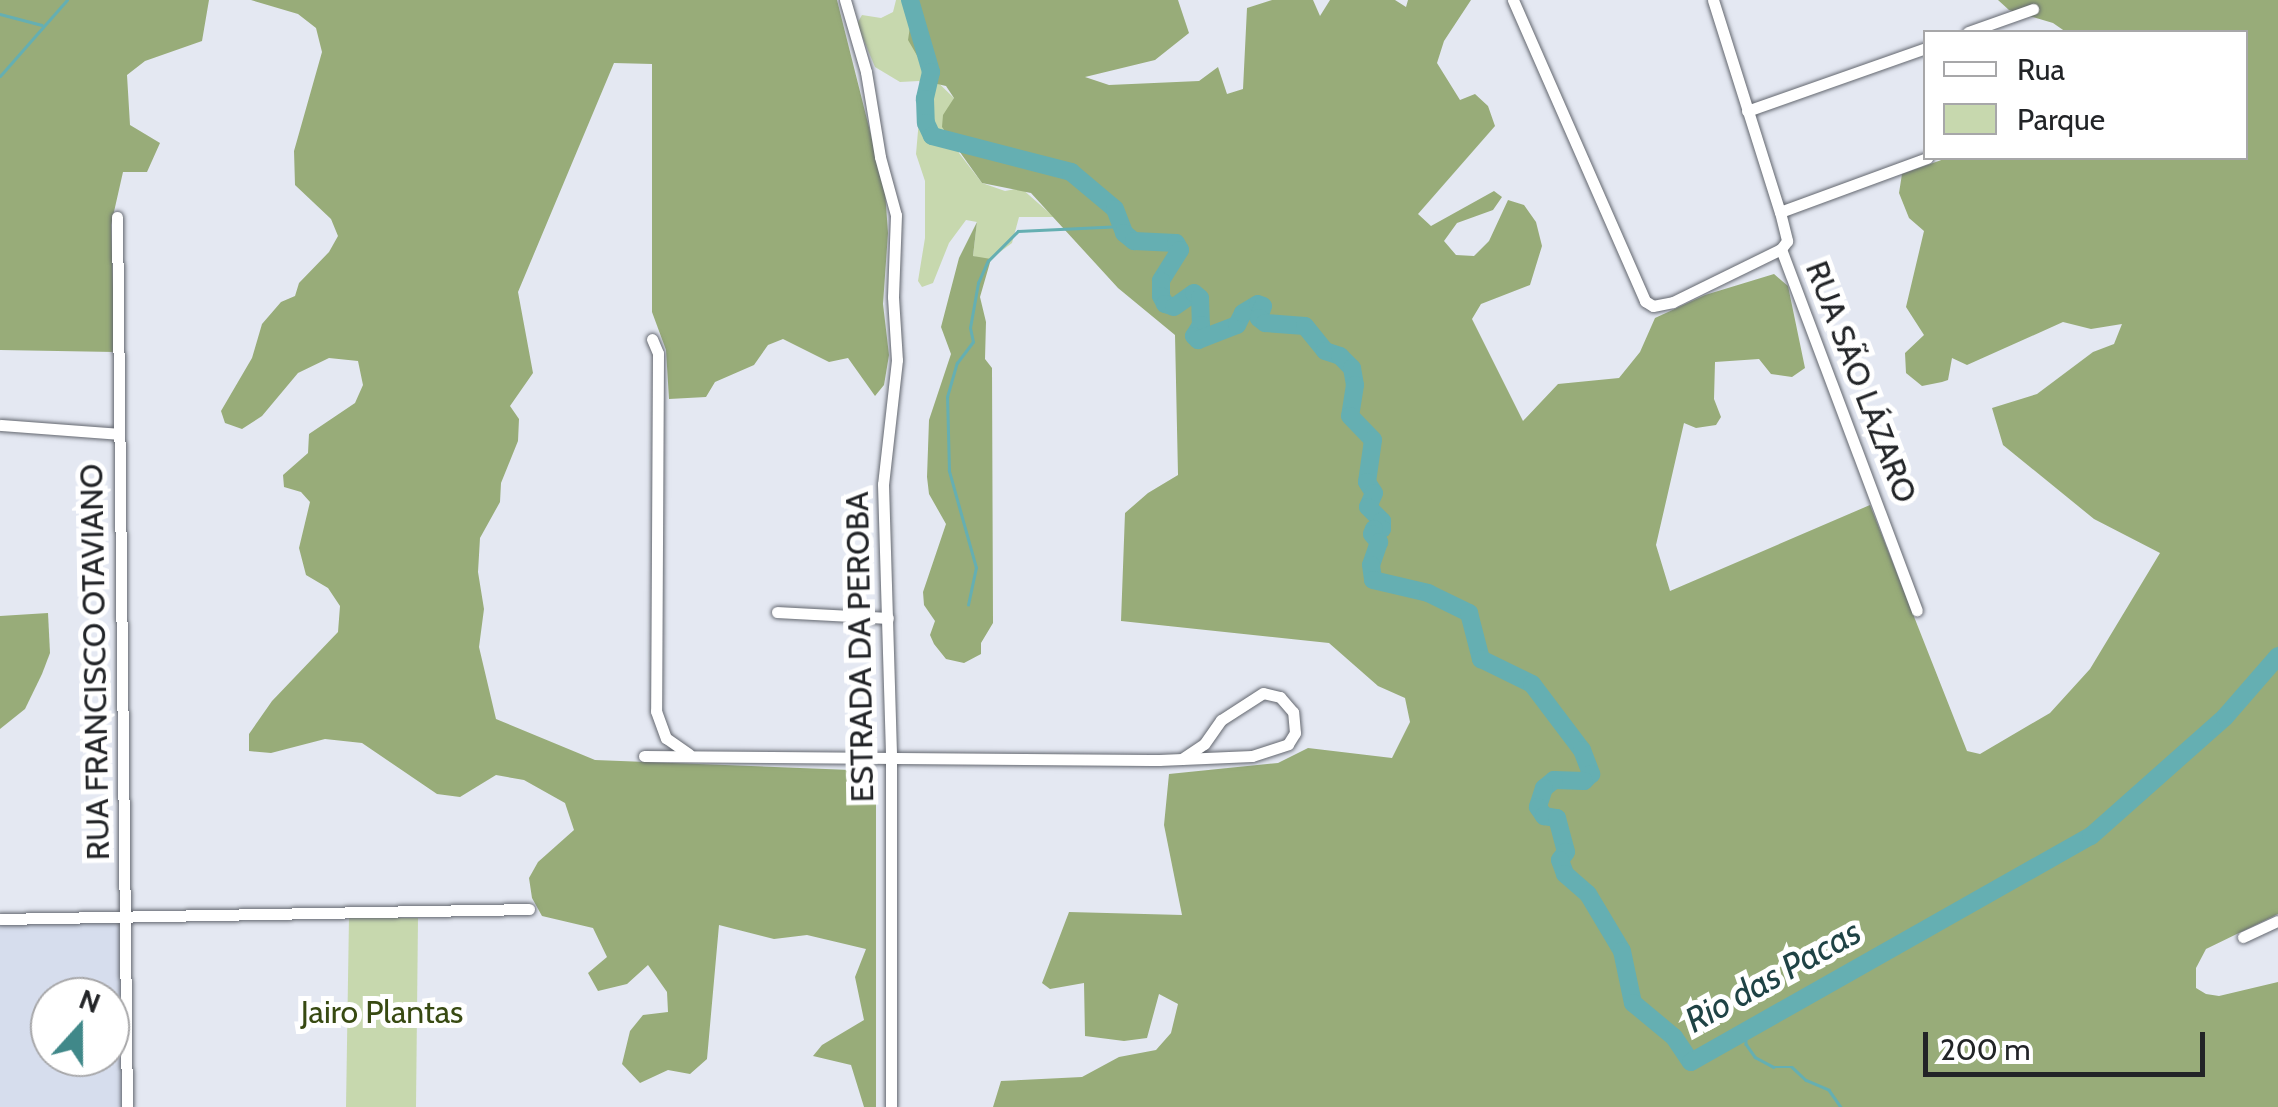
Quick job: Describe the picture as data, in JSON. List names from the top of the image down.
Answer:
{
  "streets": {
    "street": ["RUA SÃO LÁZARO", "ESTRADA DA PEROBA", "RUA FRANCISCO OTAVIANO"]
  },
  "water": ["Rio das Pacas"],
  "parks": ["Jairo Plantas"],
  "legend": ["Rua", "Parque"],
  "scale_bar": "200 m",
  "north": "top"
}
